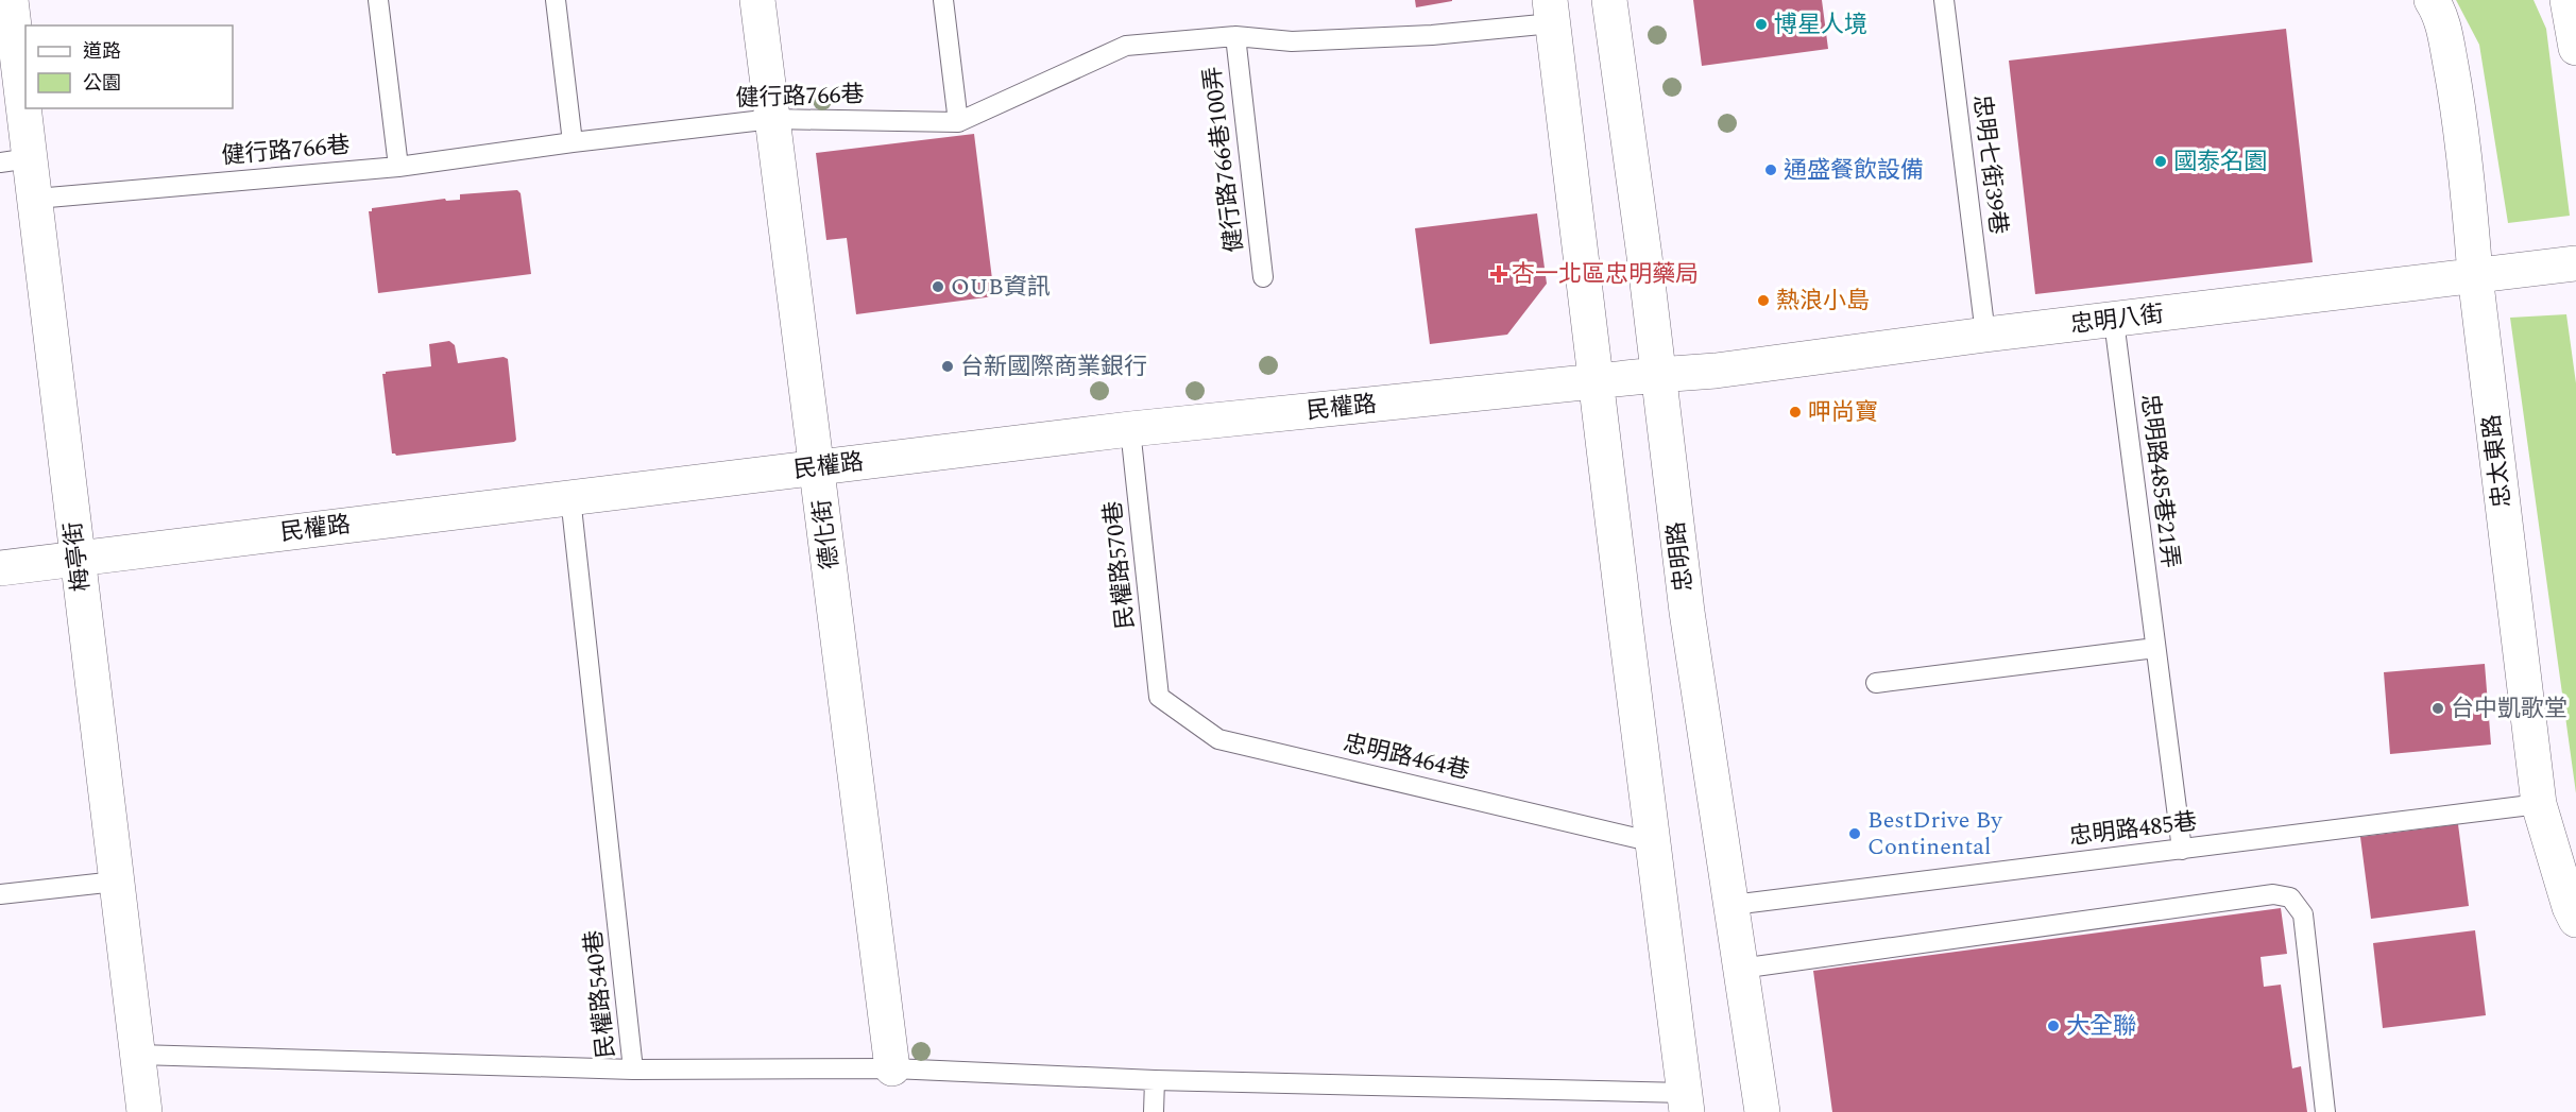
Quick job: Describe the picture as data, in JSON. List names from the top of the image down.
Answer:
{
  "streets": {
    "street": [
      "忠明八街",
      "民權路",
      "忠太東路",
      "德化街",
      "梅亭街",
      "忠明路"
    ],
    "lane": [
      "健行路766巷",
      "健行路766巷100弄",
      "忠明七街39巷",
      "忠明路485巷21弄",
      "民權路570巷",
      "忠明路464巷",
      "忠明路485巷",
      "民權路540巷"
    ]
  },
  "crossings": [
    ["健行路766巷", "健行路766巷100弄"],
    ["健行路766巷", "德化街"],
    ["健行路766巷", "梅亭街"],
    ["忠明七街39巷", "忠明八街"],
    ["忠明八街", "民權路"],
    ["忠明八街", "忠太東路"],
    ["忠明八街", "忠明路485巷21弄"],
    ["忠明八街", "忠明路"],
    ["民權路", "德化街"],
    ["民權路", "梅亭街"],
    ["民權路", "忠明路"],
    ["民權路", "民權路570巷"],
    ["民權路", "民權路540巷"],
    ["忠太東路", "忠明路485巷"],
    ["忠明路485巷21弄", "忠明路485巷"],
    ["梅亭街", "民權路540巷"],
    ["忠明路", "忠明路485巷"],
    ["民權路570巷", "忠明路464巷"]
  ],
  "places": {
    "other": [
      "博星人境",
      "國泰名園",
      "通盛餐飲設備",
      "OUB資訊",
      "熱浪小島",
      "台新國際商業銀行",
      "呷尚寶",
      "台中凱歌堂",
      "BestDrive By Continental",
      "大全聯"
    ],
    "health": ["杏一北區忠明藥局"]
  },
  "legend": ["道路", "公園"]
}
